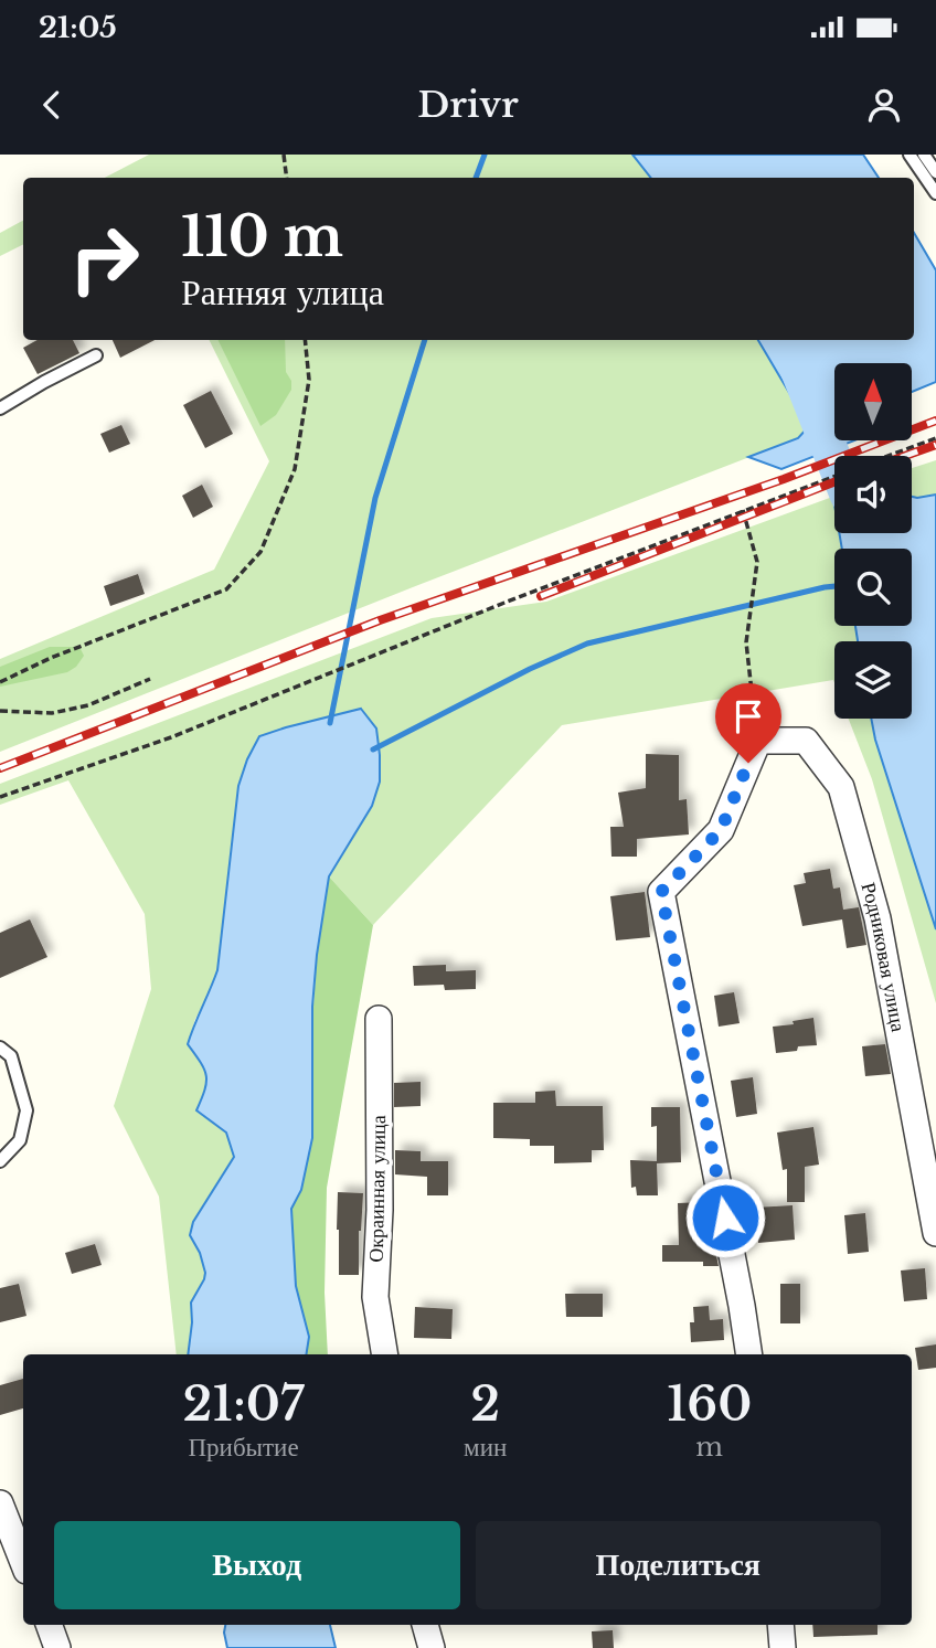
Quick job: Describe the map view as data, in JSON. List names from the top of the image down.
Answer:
{
  "streets": {
    "street": ["Родниковая улица", "Окраинная улица"]
  },
  "north": "top",
  "page": {
    "status": "21:05",
    "header": "Drivr",
    "turn": ["110 m", "Ранняя улица"],
    "eta": [
      "21:07",
      "Прибытие",
      "2",
      "мин",
      "160",
      "m"
    ],
    "buttons": ["Выход", "Поделиться"]
  }
}
